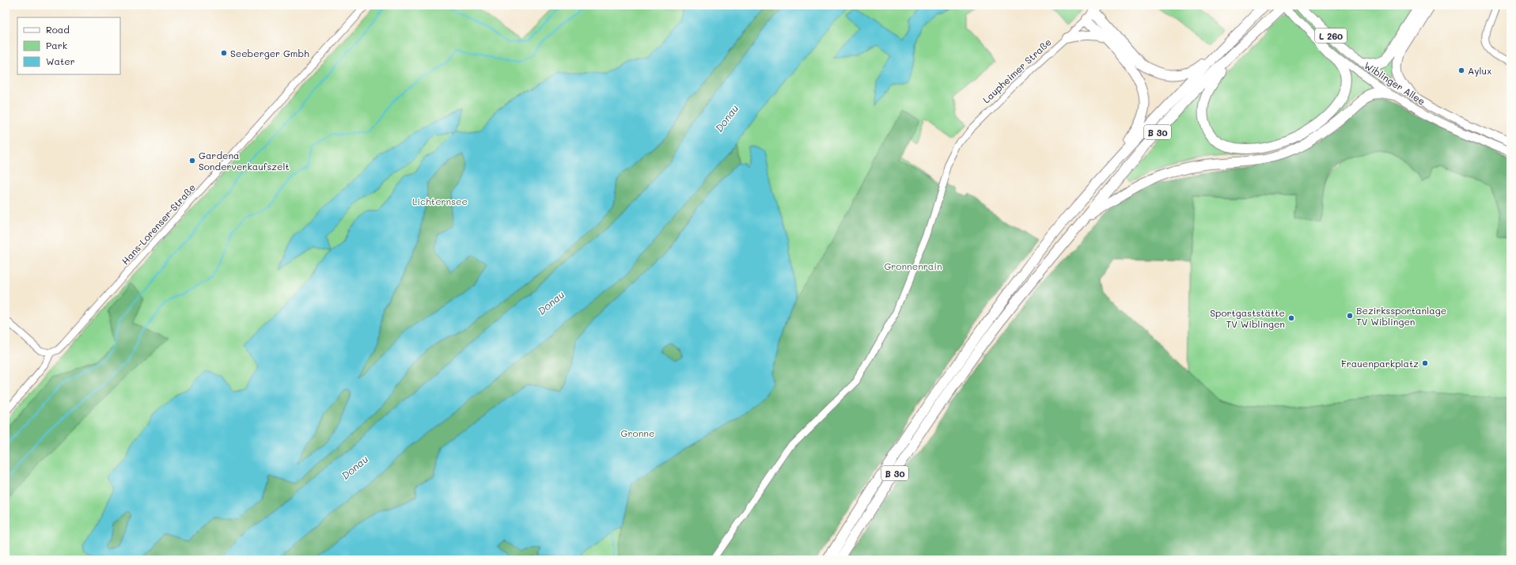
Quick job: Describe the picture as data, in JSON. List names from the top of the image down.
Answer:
{
  "streets": {
    "highway": ["B 30"],
    "main road": ["L 260", "Laupheimer Straße", "Wiblinger Allee"],
    "street": ["Hans-Lorenser-Straße"]
  },
  "crossings": [
    ["Wiblinger Allee", "B 30"]
  ],
  "water": ["Donau"],
  "parks": ["Lichternsee", "Gronnenrain", "Gronne"],
  "places": [
    "Seeberger Gmbh",
    "Aylux",
    "Gardena Sonderverkaufszelt",
    "Bezirkssportanlage TV Wiblingen",
    "Sportgaststätte TV Wiblingen",
    "Frauenparkplatz"
  ],
  "legend": ["Road", "Park", "Water"]
}
